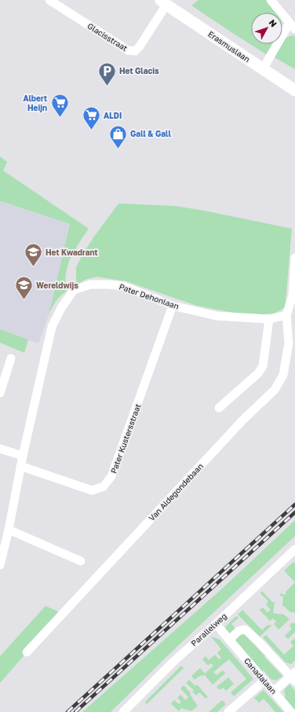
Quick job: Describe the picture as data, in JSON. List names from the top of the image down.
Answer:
{
  "streets": {
    "main road": ["Erasmuslaan"],
    "street": [
      "Glacisstraat",
      "Pater Dehonlaan",
      "Pater Kustersstraat",
      "Van Aldegondebaan",
      "Parallelweg",
      "Canadalaan"
    ]
  },
  "crossings": [
    ["Glacisstraat", "Erasmuslaan"],
    ["Pater Dehonlaan", "Pater Kustersstraat"],
    ["Pater Dehonlaan", "Van Aldegondebaan"],
    ["Parallelweg", "Canadalaan"]
  ],
  "places": {
    "parking": ["Het Glacis"],
    "supermarket": ["Albert Heijn", "ALDI"],
    "shop": ["Gall & Gall"],
    "school or university": ["Het Kwadrant", "Wereldwijs"]
  },
  "north": "top right"
}
